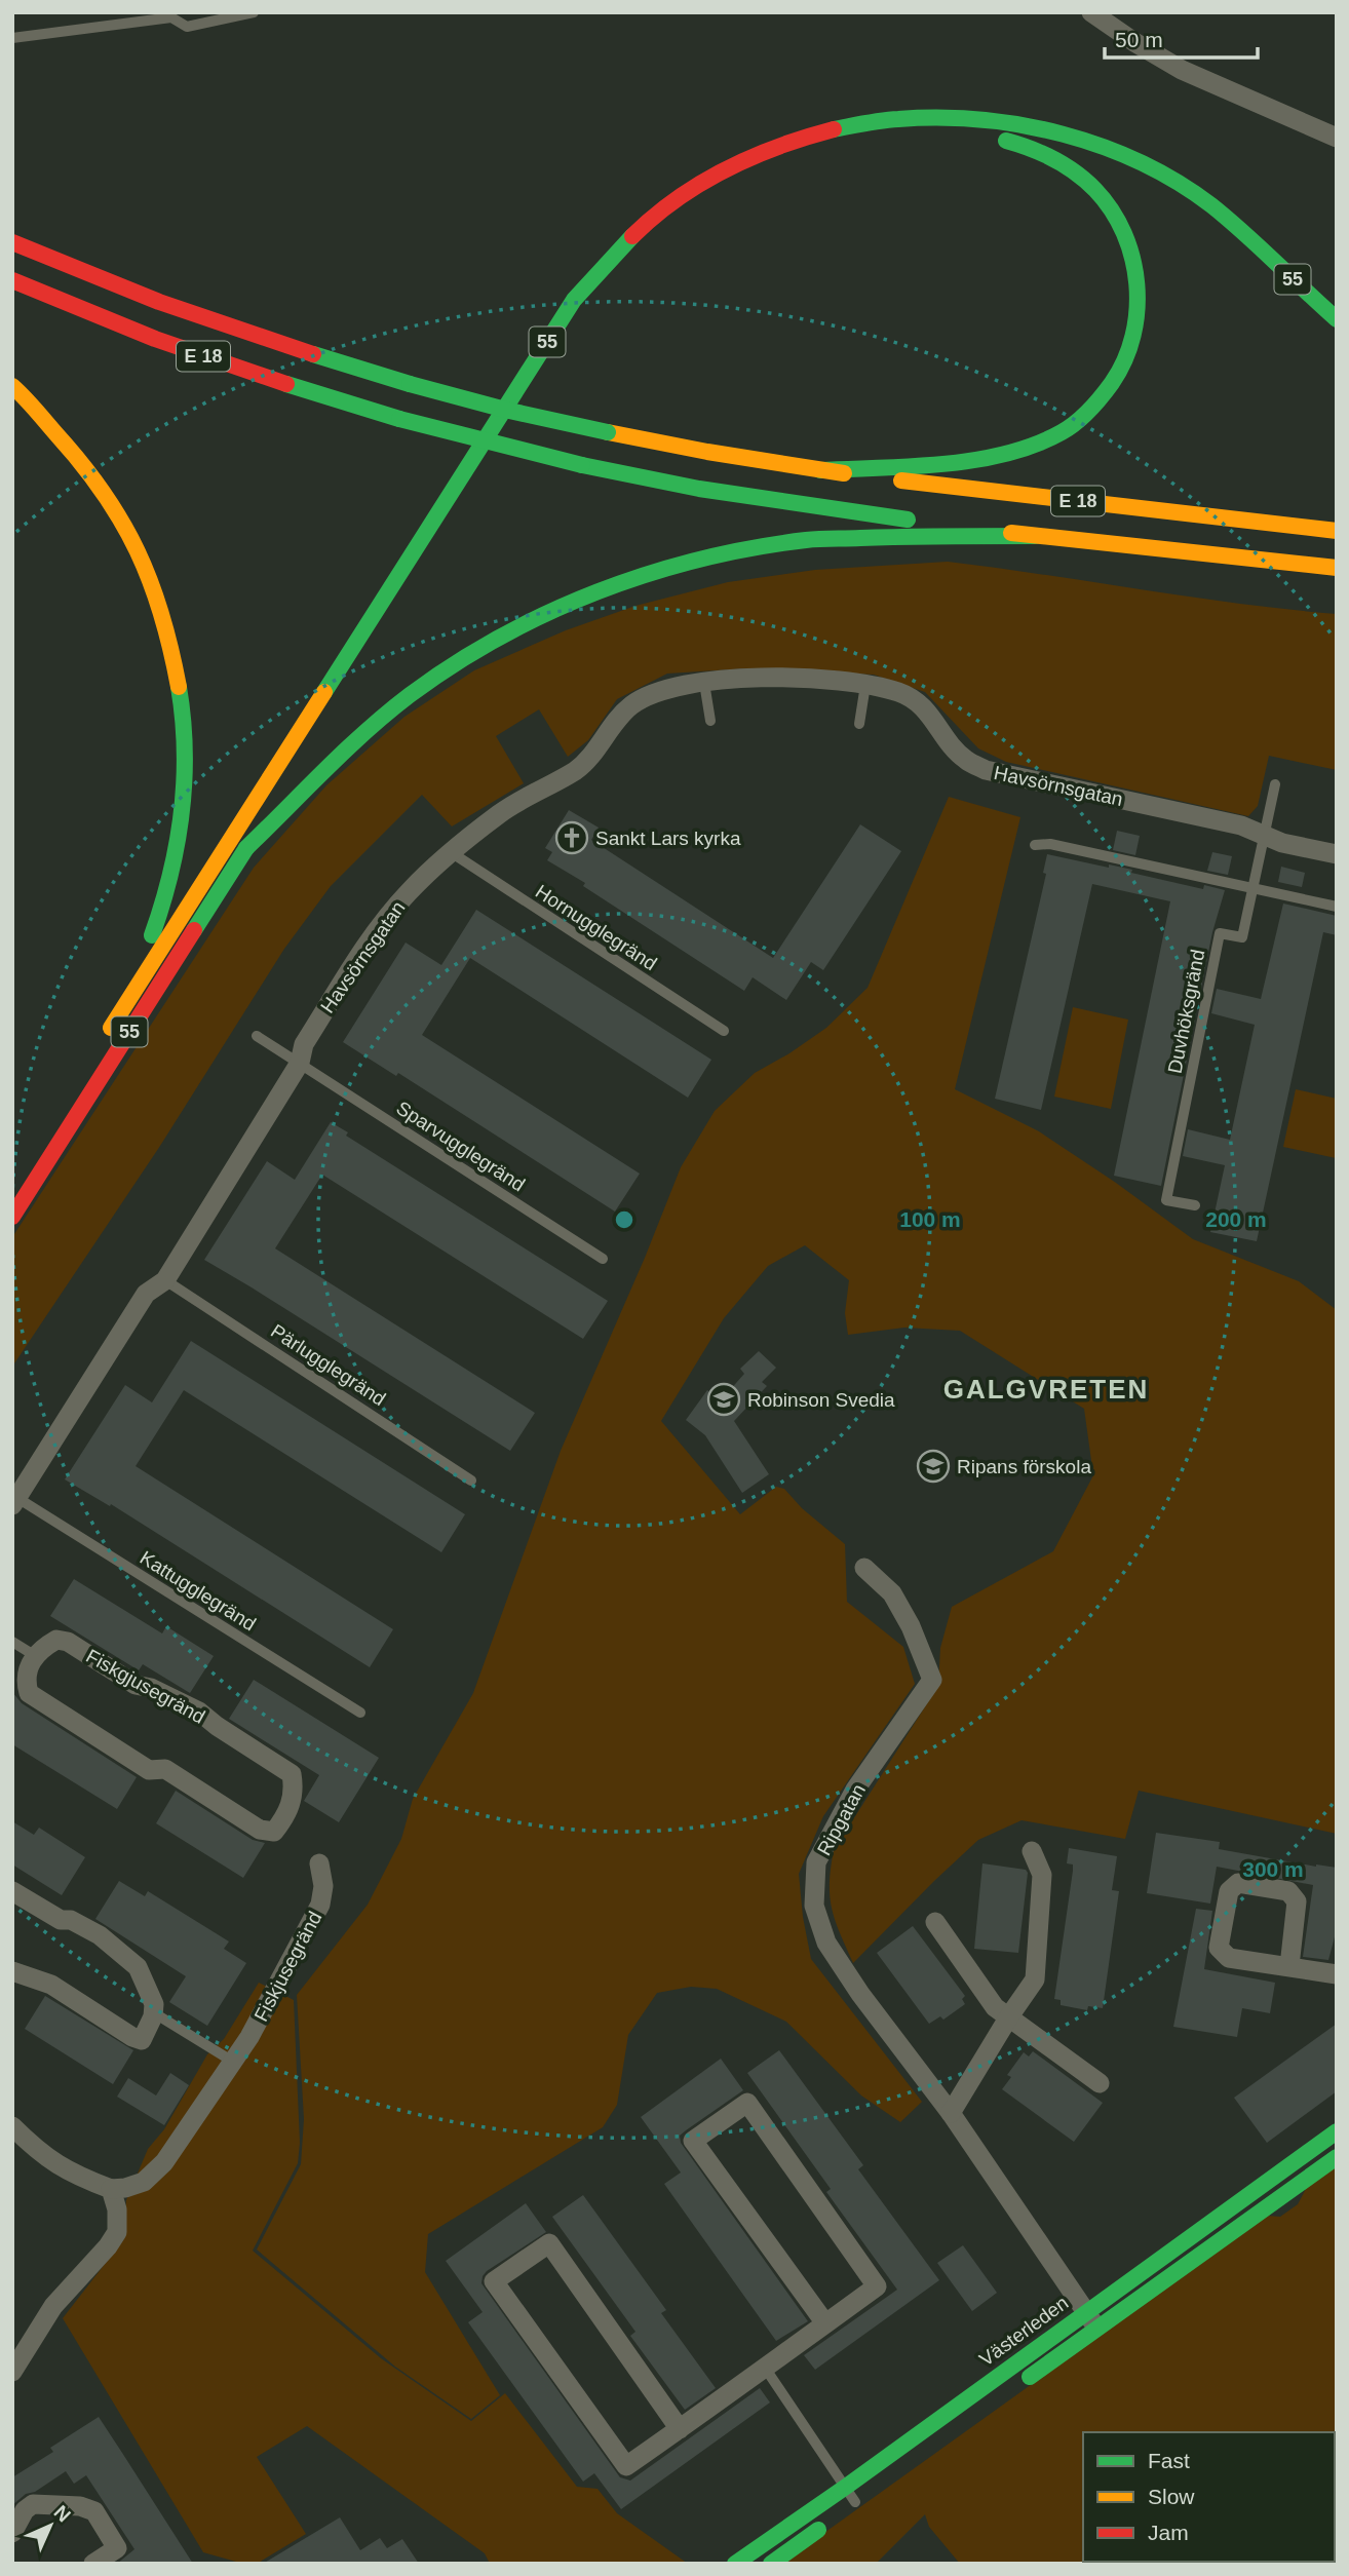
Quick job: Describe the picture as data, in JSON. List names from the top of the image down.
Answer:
{
  "streets": {
    "main road": ["55", "E 18", "Västerleden"],
    "street": [
      "Havsörnsgatan",
      "Fiskgjusegränd",
      "Ripgatan",
      "Fiskjusegränd"
    ],
    "lane": [
      "Hornugglegränd",
      "Duvhöksgränd",
      "Sparvugglegränd",
      "Pärlugglegränd",
      "Kattugglegränd"
    ]
  },
  "crossings": [
    ["55", "E 18"],
    ["Havsörnsgatan", "Hornugglegränd"],
    ["Havsörnsgatan", "Duvhöksgränd"],
    ["Havsörnsgatan", "Sparvugglegränd"],
    ["Havsörnsgatan", "Pärlugglegränd"],
    ["Havsörnsgatan", "Kattugglegränd"],
    ["Ripgatan", "Västerleden"]
  ],
  "districts": ["GALGVRETEN"],
  "places": {
    "church": ["Sankt Lars kyrka"],
    "school or university": ["Robinson Svedia", "Ripans förskola"]
  },
  "legend": ["Fast", "Slow", "Jam"],
  "scale_bar": "50 m",
  "north": "top right",
  "rings": ["100 m", "200 m", "300 m"]
}
